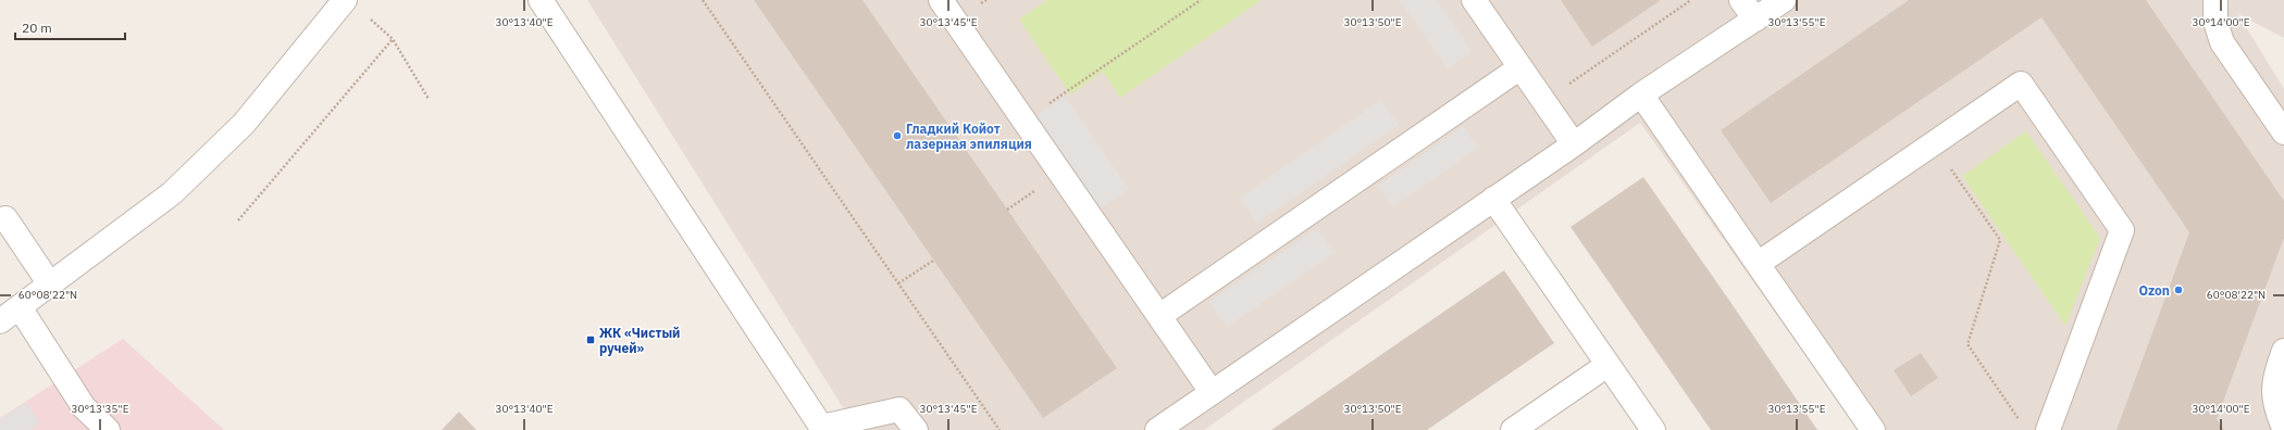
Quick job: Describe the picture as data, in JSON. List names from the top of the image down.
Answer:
{
  "places": {
    "other": ["Гладкий Койот лазерная эпиляция", "Ozon"],
    "transit": ["ЖК «Чистый ручей»"]
  },
  "scale_bar": "20 m",
  "coordinates": [
    "30°13'40\"E",
    "30°13'45\"E",
    "30°13'50\"E",
    "30°13'55\"E",
    "30°14'00\"E",
    "60°08'22\"N",
    "30°13'35\"E"
  ]
}
